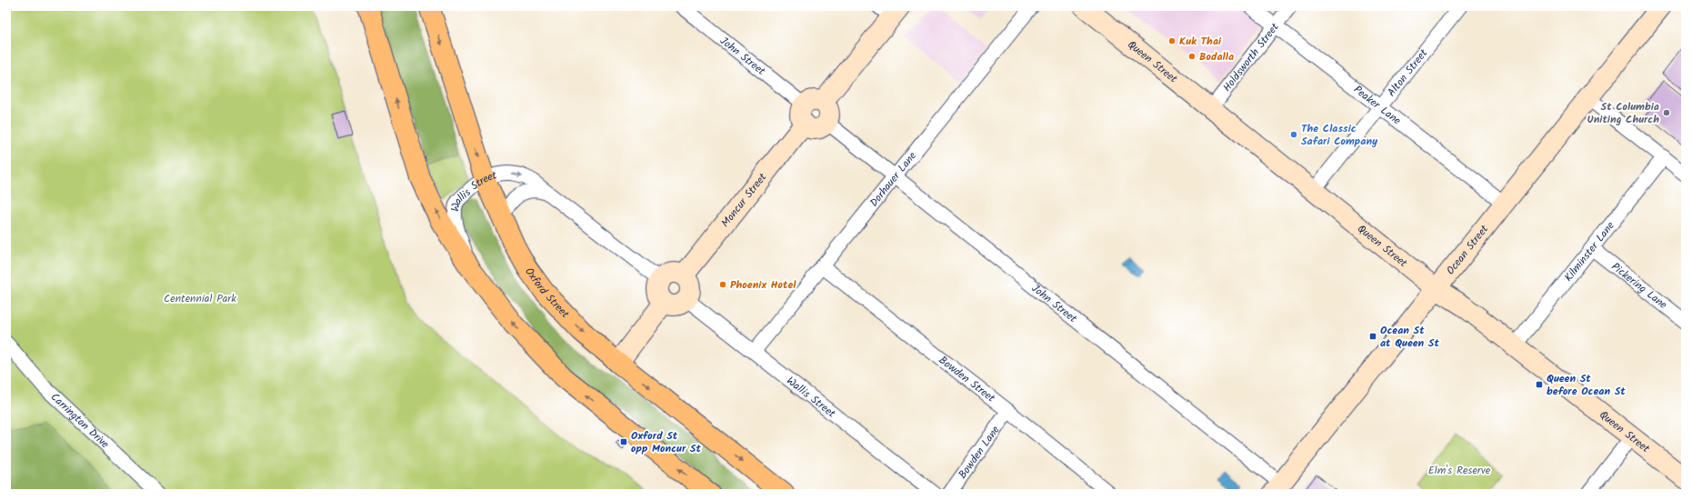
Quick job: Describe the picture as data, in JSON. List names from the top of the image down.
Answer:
{
  "streets": {
    "main road": ["Oxford Street"],
    "street": [
      "John Street",
      "Holdsworth Street",
      "Queen Street",
      "Alton Street",
      "Peaker Lane",
      "Dorhauer Lane",
      "Wallis Street",
      "Moncur Street",
      "Ocean Street",
      "Kilminster Lane",
      "Pickering Lane",
      "Bowden Street",
      "Carrington Drive",
      "Bowden Lane"
    ]
  },
  "crossings": [
    ["John Street", "Dorhauer Lane"],
    ["John Street", "Moncur Street"],
    ["John Street", "Ocean Street"],
    ["Holdsworth Street", "Queen Street"],
    ["Holdsworth Street", "Peaker Lane"],
    ["Queen Street", "Alton Street"],
    ["Queen Street", "Ocean Street"],
    ["Queen Street", "Kilminster Lane"],
    ["Alton Street", "Peaker Lane"],
    ["Peaker Lane", "Ocean Street"],
    ["Dorhauer Lane", "Wallis Street"],
    ["Dorhauer Lane", "Bowden Street"],
    ["Wallis Street", "Moncur Street"],
    ["Wallis Street", "Oxford Street"],
    ["Kilminster Lane", "Pickering Lane"],
    ["Bowden Street", "Bowden Lane"]
  ],
  "parks": ["Centennial Park", "Elm's Reserve"],
  "places": {
    "other": [
      "Kuk Thai",
      "Bodalla",
      "St Columbia Uniting Church",
      "The Classic Safari Company",
      "Phoenix Hotel"
    ],
    "transit": ["Ocean St at Queen St", "Queen St before Ocean St", "Oxford St opp Moncur St"]
  }
}
